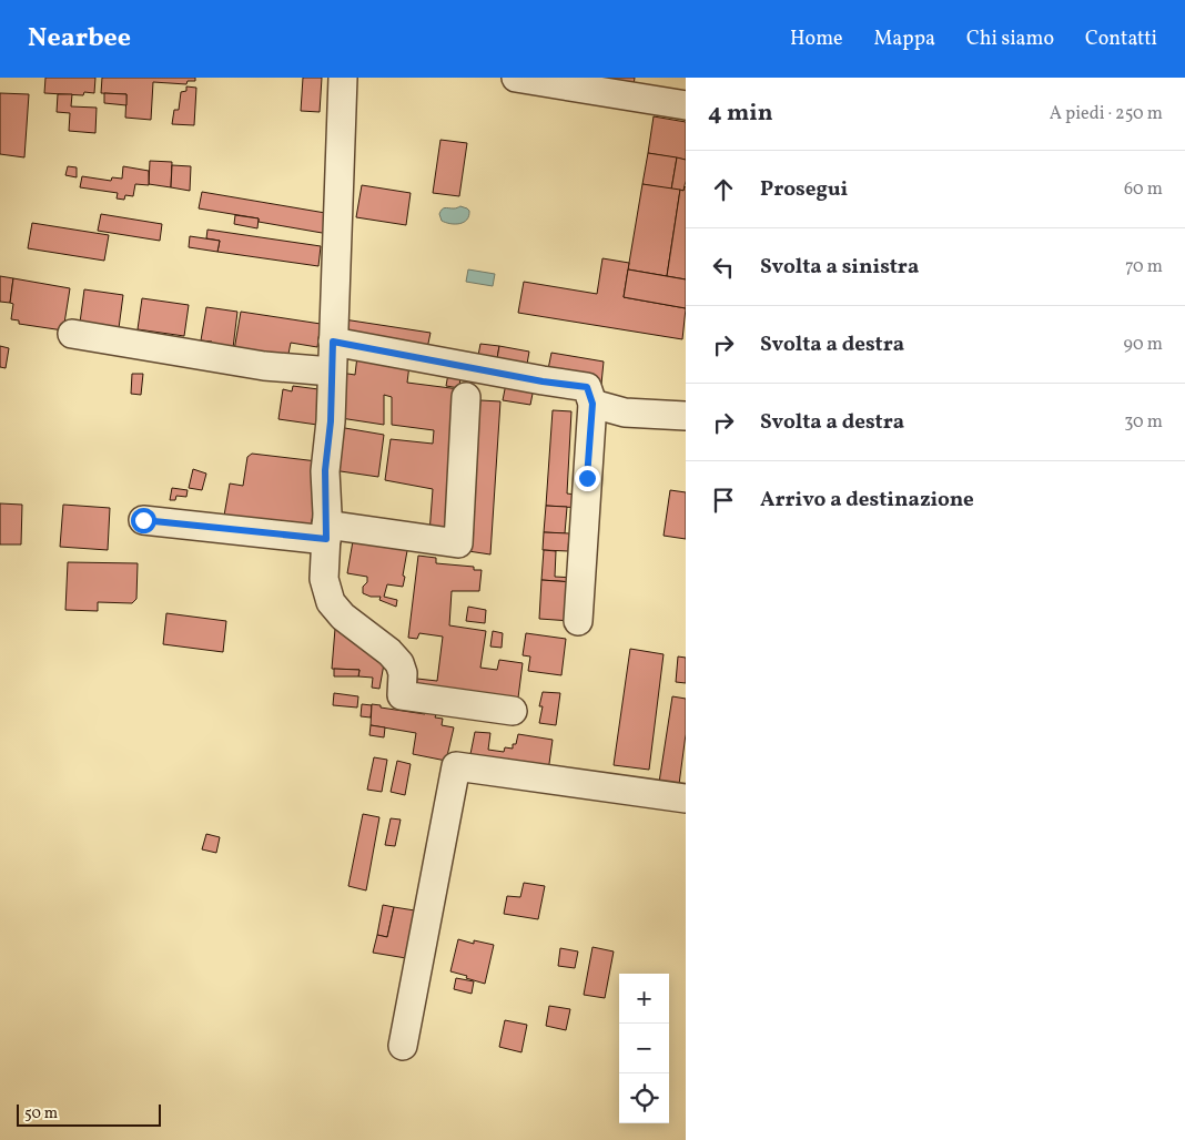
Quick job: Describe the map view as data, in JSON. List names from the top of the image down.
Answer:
{
  "scale_bar": "50 m",
  "page": {
    "header": "Nearbee",
    "nav": [
      "Home",
      "Mappa",
      "Chi siamo",
      "Contatti"
    ],
    "heading": ["4 min", "A piedi · 250 m"],
    "list": [
      ["Prosegui", "60 m"],
      ["Svolta a sinistra", "70 m"],
      ["Svolta a destra", "90 m"],
      ["Svolta a destra", "30 m"],
      "Arrivo a destinazione"
    ],
    "map_buttons": ["+", "−"],
    "scale": "50 m"
  }
}
